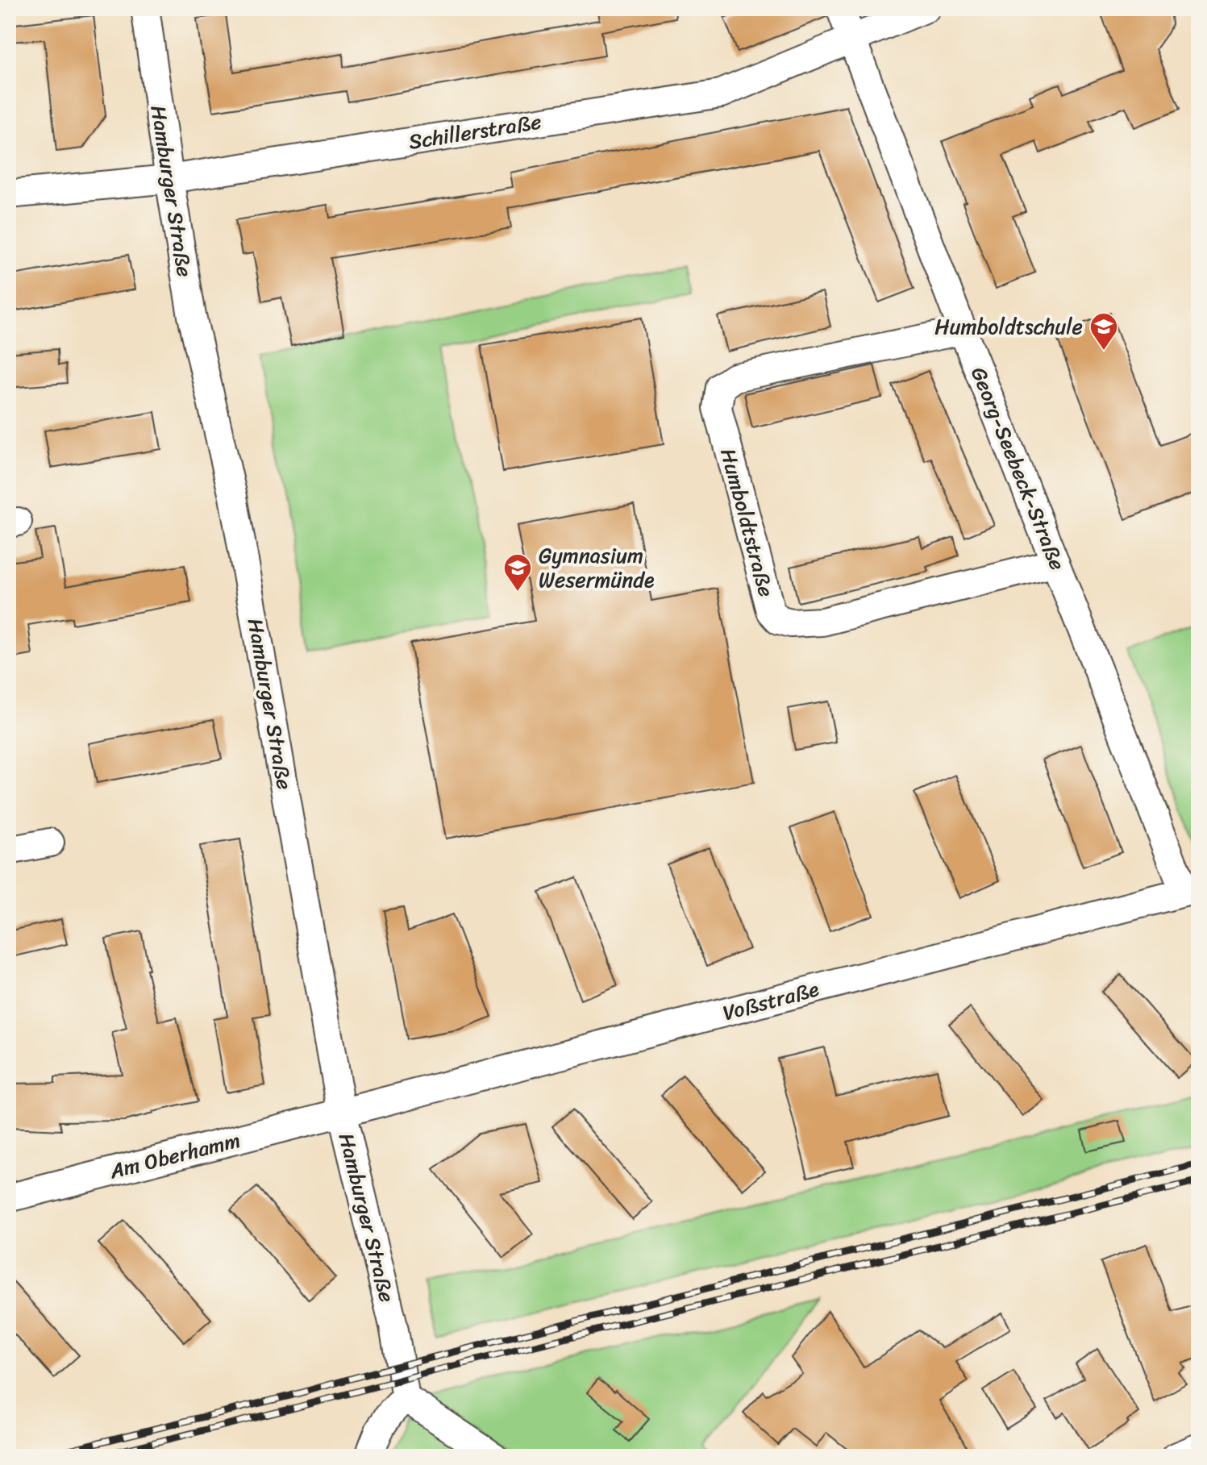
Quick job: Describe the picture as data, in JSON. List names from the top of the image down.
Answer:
{
  "streets": {
    "street": [
      "Schillerstraße",
      "Hamburger Straße",
      "Georg-Seebeck-Straße",
      "Humboldtstraße",
      "Voßstraße",
      "Am Oberhamm"
    ]
  },
  "crossings": [
    ["Schillerstraße", "Hamburger Straße"],
    ["Schillerstraße", "Georg-Seebeck-Straße"],
    ["Hamburger Straße", "Voßstraße"],
    ["Hamburger Straße", "Am Oberhamm"],
    ["Georg-Seebeck-Straße", "Humboldtstraße"],
    ["Georg-Seebeck-Straße", "Voßstraße"],
    ["Voßstraße", "Am Oberhamm"]
  ],
  "places": {
    "school or university": ["Humboldtschule", "Gymnasium Wesermünde"]
  }
}
